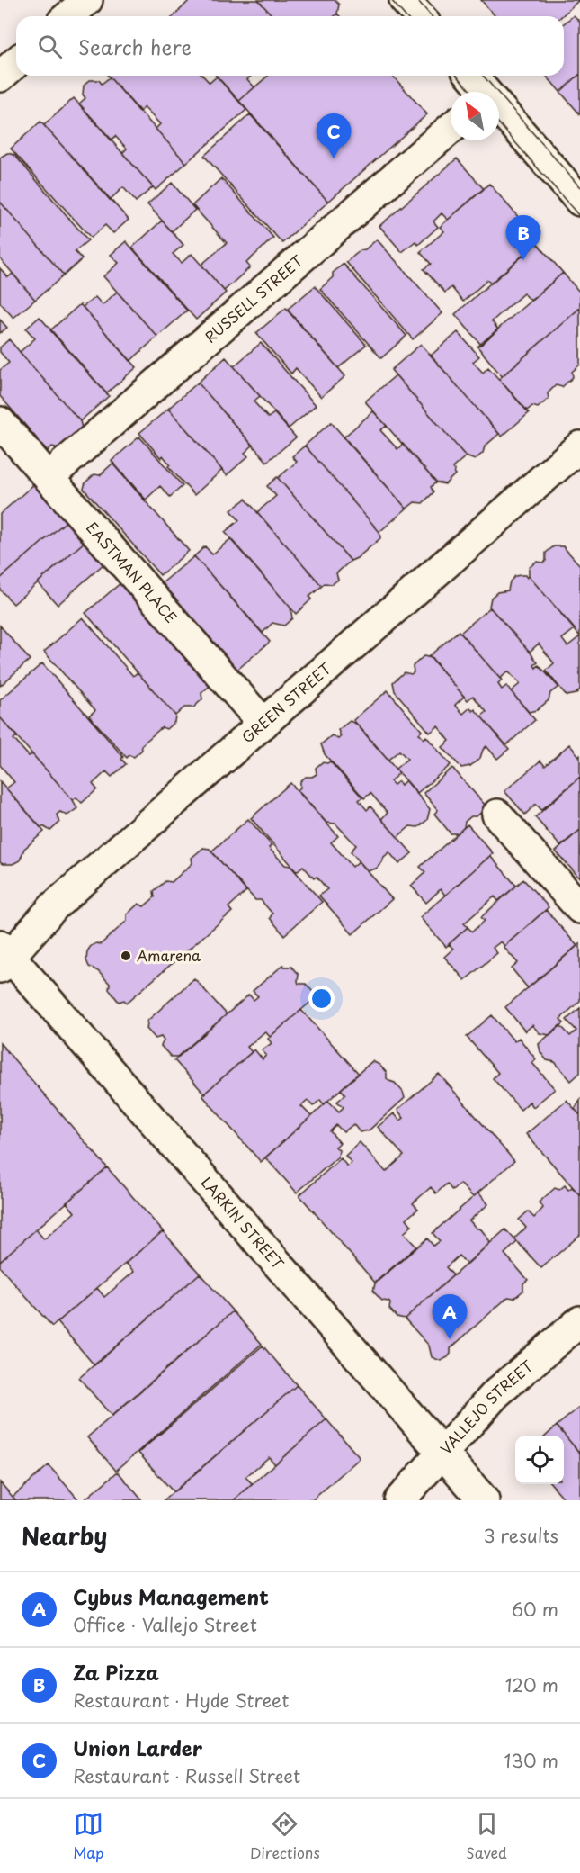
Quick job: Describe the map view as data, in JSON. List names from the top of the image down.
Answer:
{
  "streets": {
    "street": [
      "RUSSELL STREET",
      "EASTMAN PLACE",
      "GREEN STREET",
      "LARKIN STREET",
      "VALLEJO STREET"
    ]
  },
  "crossings": [
    ["RUSSELL STREET", "EASTMAN PLACE"],
    ["EASTMAN PLACE", "GREEN STREET"],
    ["GREEN STREET", "LARKIN STREET"],
    ["LARKIN STREET", "VALLEJO STREET"]
  ],
  "places": ["Amarena"],
  "north": "top left",
  "page": {
    "search": "Search here",
    "pins": ["C", "B", "A"],
    "heading": ["Nearby", "3 results"],
    "list": [
      {
        "mark": "A",
        "name": "Cybus Management",
        "note": "Office · Vallejo Street",
        "value": "60 m"
      },
      {
        "mark": "B",
        "name": "Za Pizza",
        "note": "Restaurant · Hyde Street",
        "value": "120 m"
      },
      {
        "mark": "C",
        "name": "Union Larder",
        "note": "Restaurant · Russell Street",
        "value": "130 m"
      }
    ],
    "nav": ["Map", "Directions", "Saved"]
  }
}
